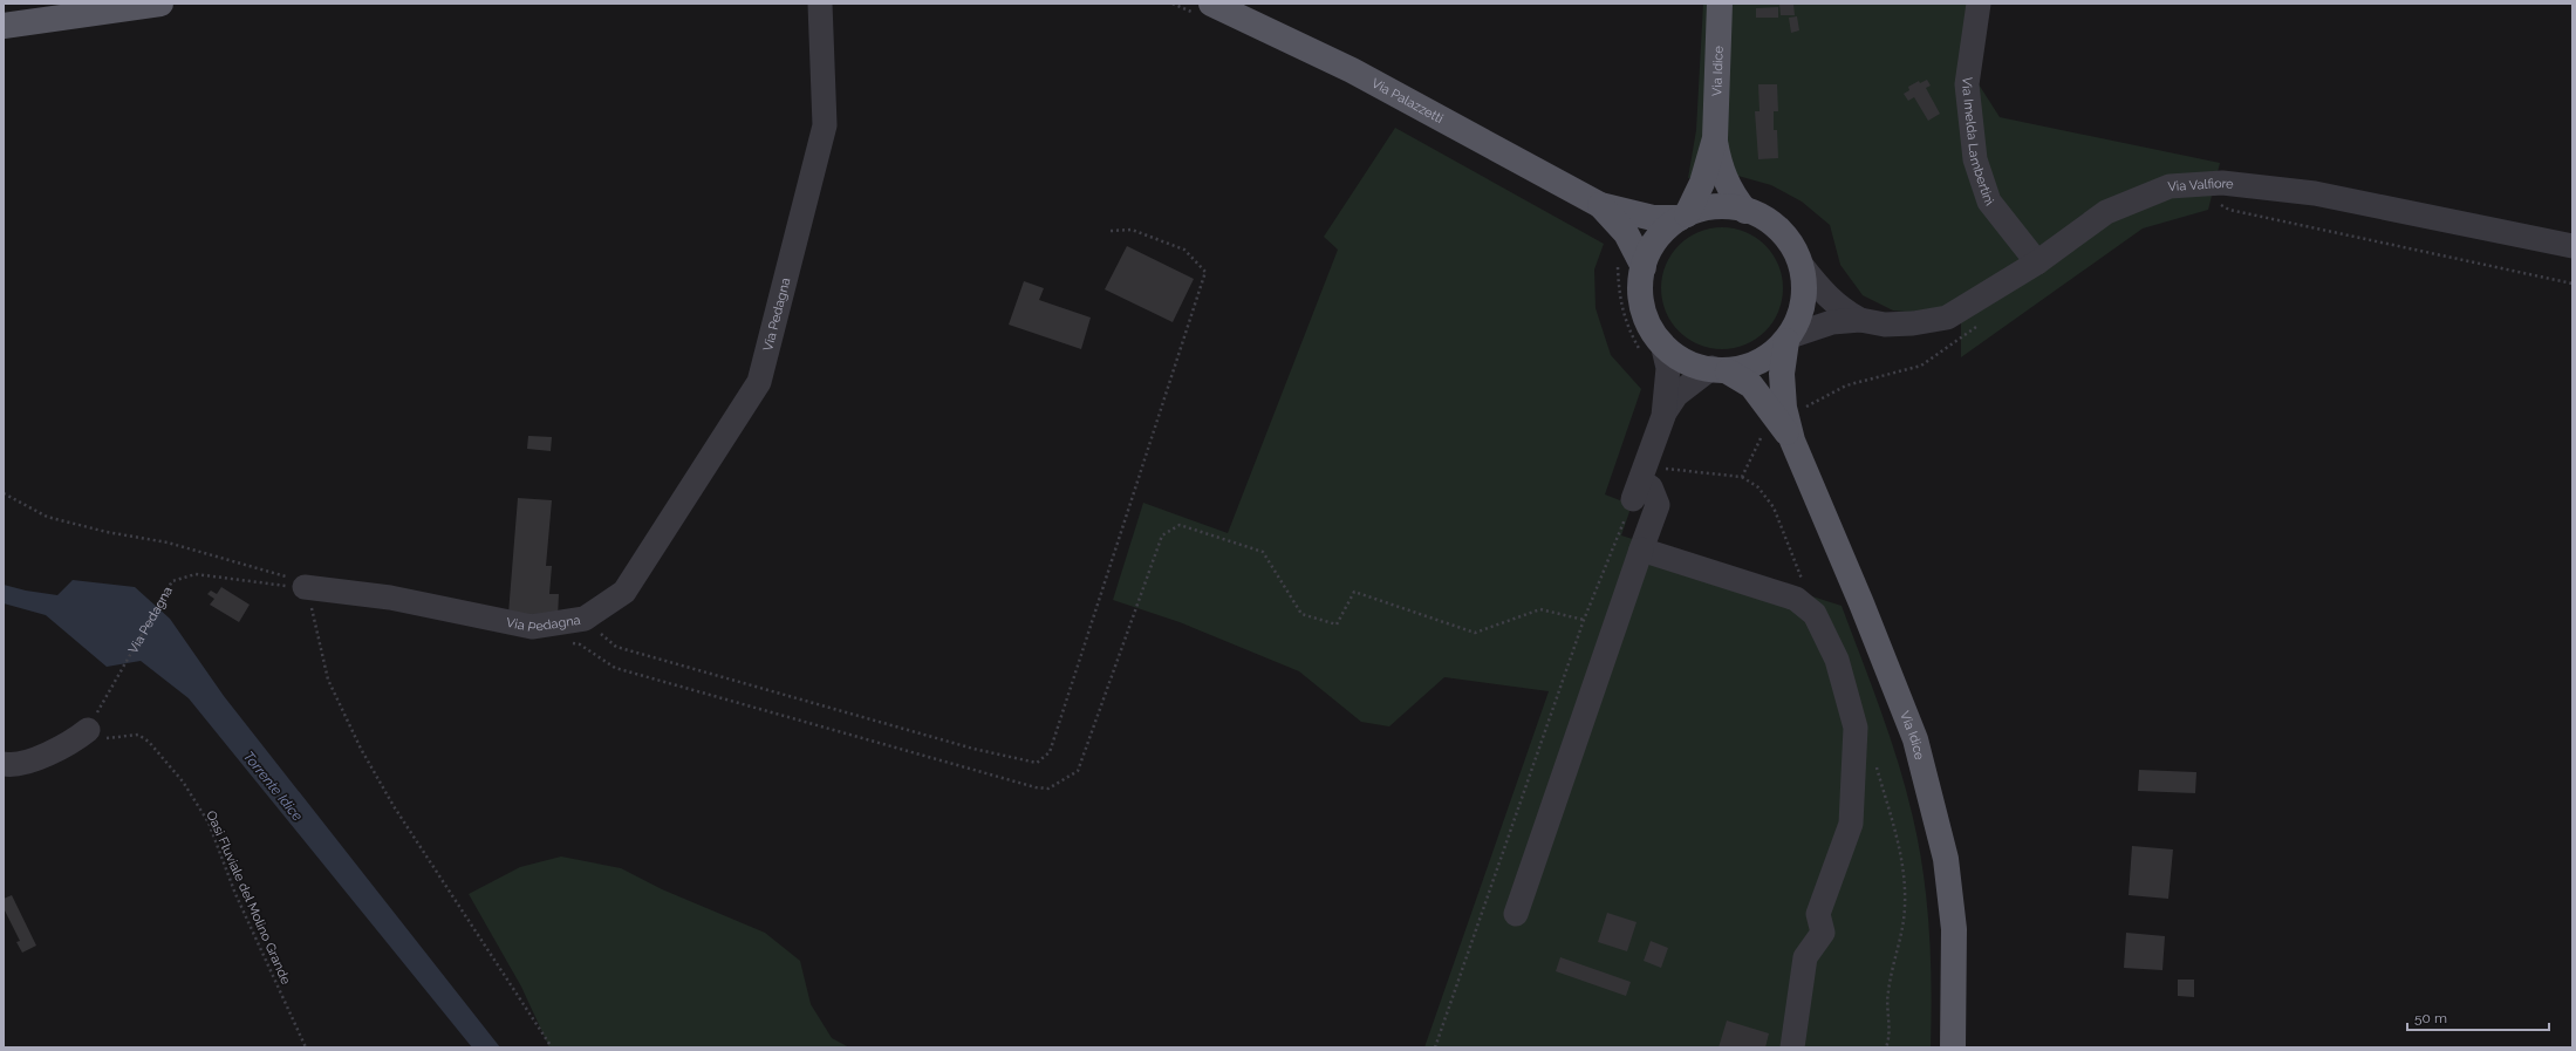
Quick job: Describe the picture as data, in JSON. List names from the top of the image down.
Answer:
{
  "streets": {
    "main road": ["Via Idice", "Via Palazzetti"],
    "street": ["Via Imelda Lambertini", "Via Valfiore", "Via Pedagna"],
    "path": ["Oasi Fluviale del Molino Grande"]
  },
  "crossings": [
    ["Via Idice", "Via Palazzetti"],
    ["Via Idice", "Via Valfiore"],
    ["Via Palazzetti", "Via Valfiore"],
    ["Via Imelda Lambertini", "Via Valfiore"],
    ["Via Pedagna", "Oasi Fluviale del Molino Grande"]
  ],
  "water": ["Torrente Idice"],
  "scale_bar": "50 m"
}
